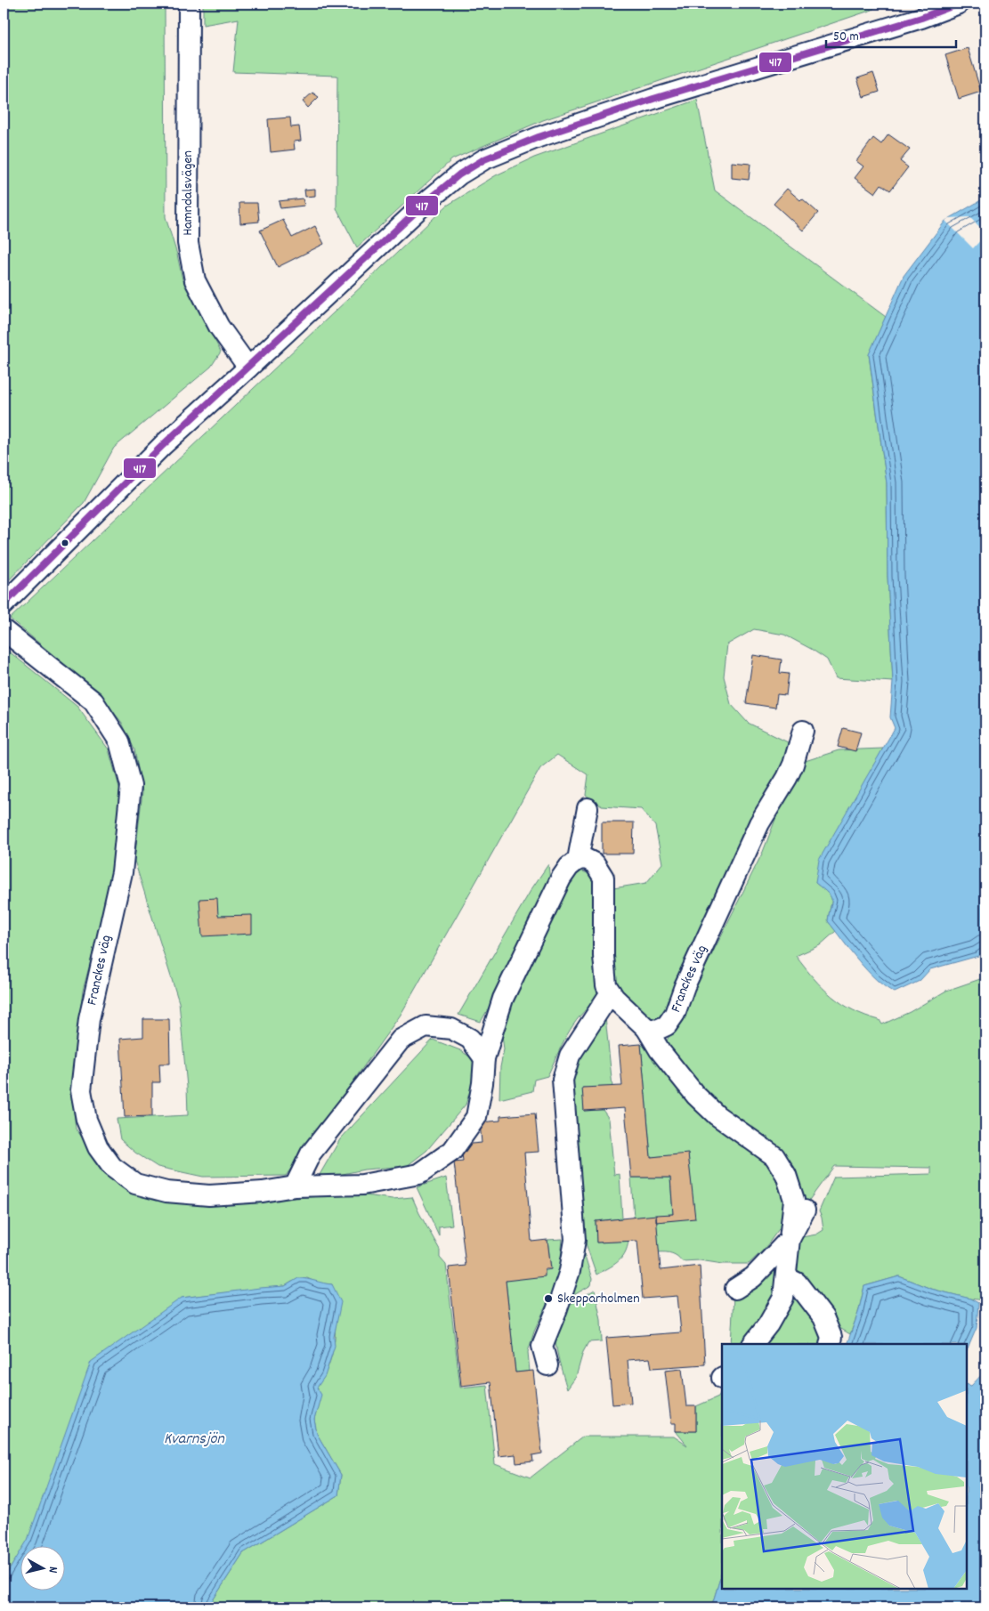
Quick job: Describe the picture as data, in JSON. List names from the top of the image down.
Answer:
{
  "streets": {
    "street": ["Hamndalsvägen", "Franckes väg"]
  },
  "water": ["Kvarnsjön"],
  "places": ["Skepparholmen"],
  "lines": ["transit line 417"],
  "scale_bar": "50 m",
  "north": "right"
}
